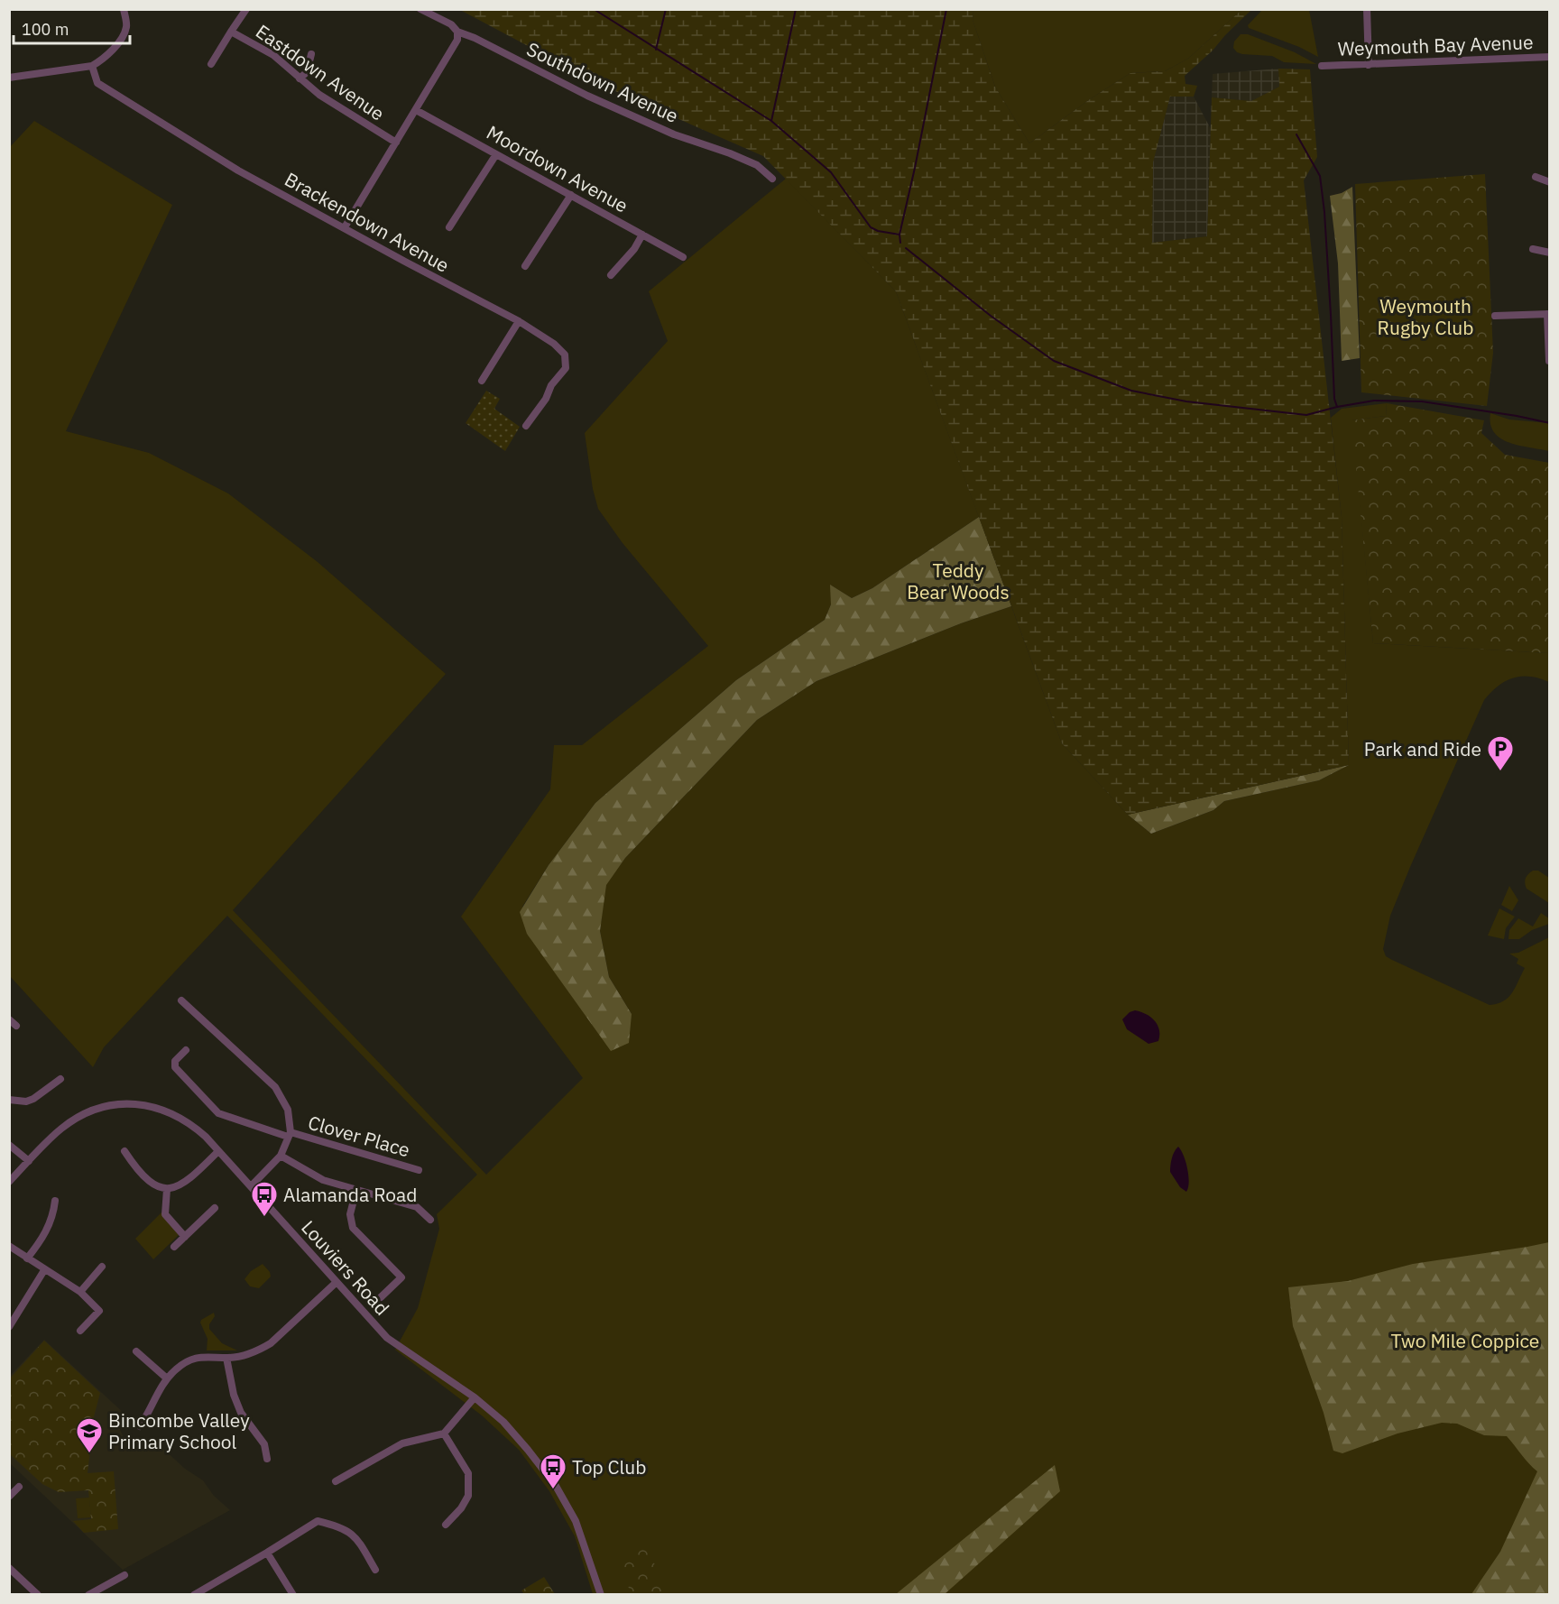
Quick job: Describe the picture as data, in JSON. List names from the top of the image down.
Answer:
{
  "streets": {
    "street": [
      "Weymouth Bay Avenue",
      "Eastdown Avenue",
      "Southdown Avenue",
      "Moordown Avenue",
      "Brackendown Avenue",
      "Clover Place",
      "Louviers Road"
    ]
  },
  "parks": ["Weymouth Rugby Club", "Teddy Bear Woods", "Two Mile Coppice"],
  "places": {
    "parking": ["Park and Ride"],
    "bus stop": ["Alamanda Road", "Top Club"],
    "school or university": ["Bincombe Valley Primary School"]
  },
  "scale_bar": "100 m"
}
